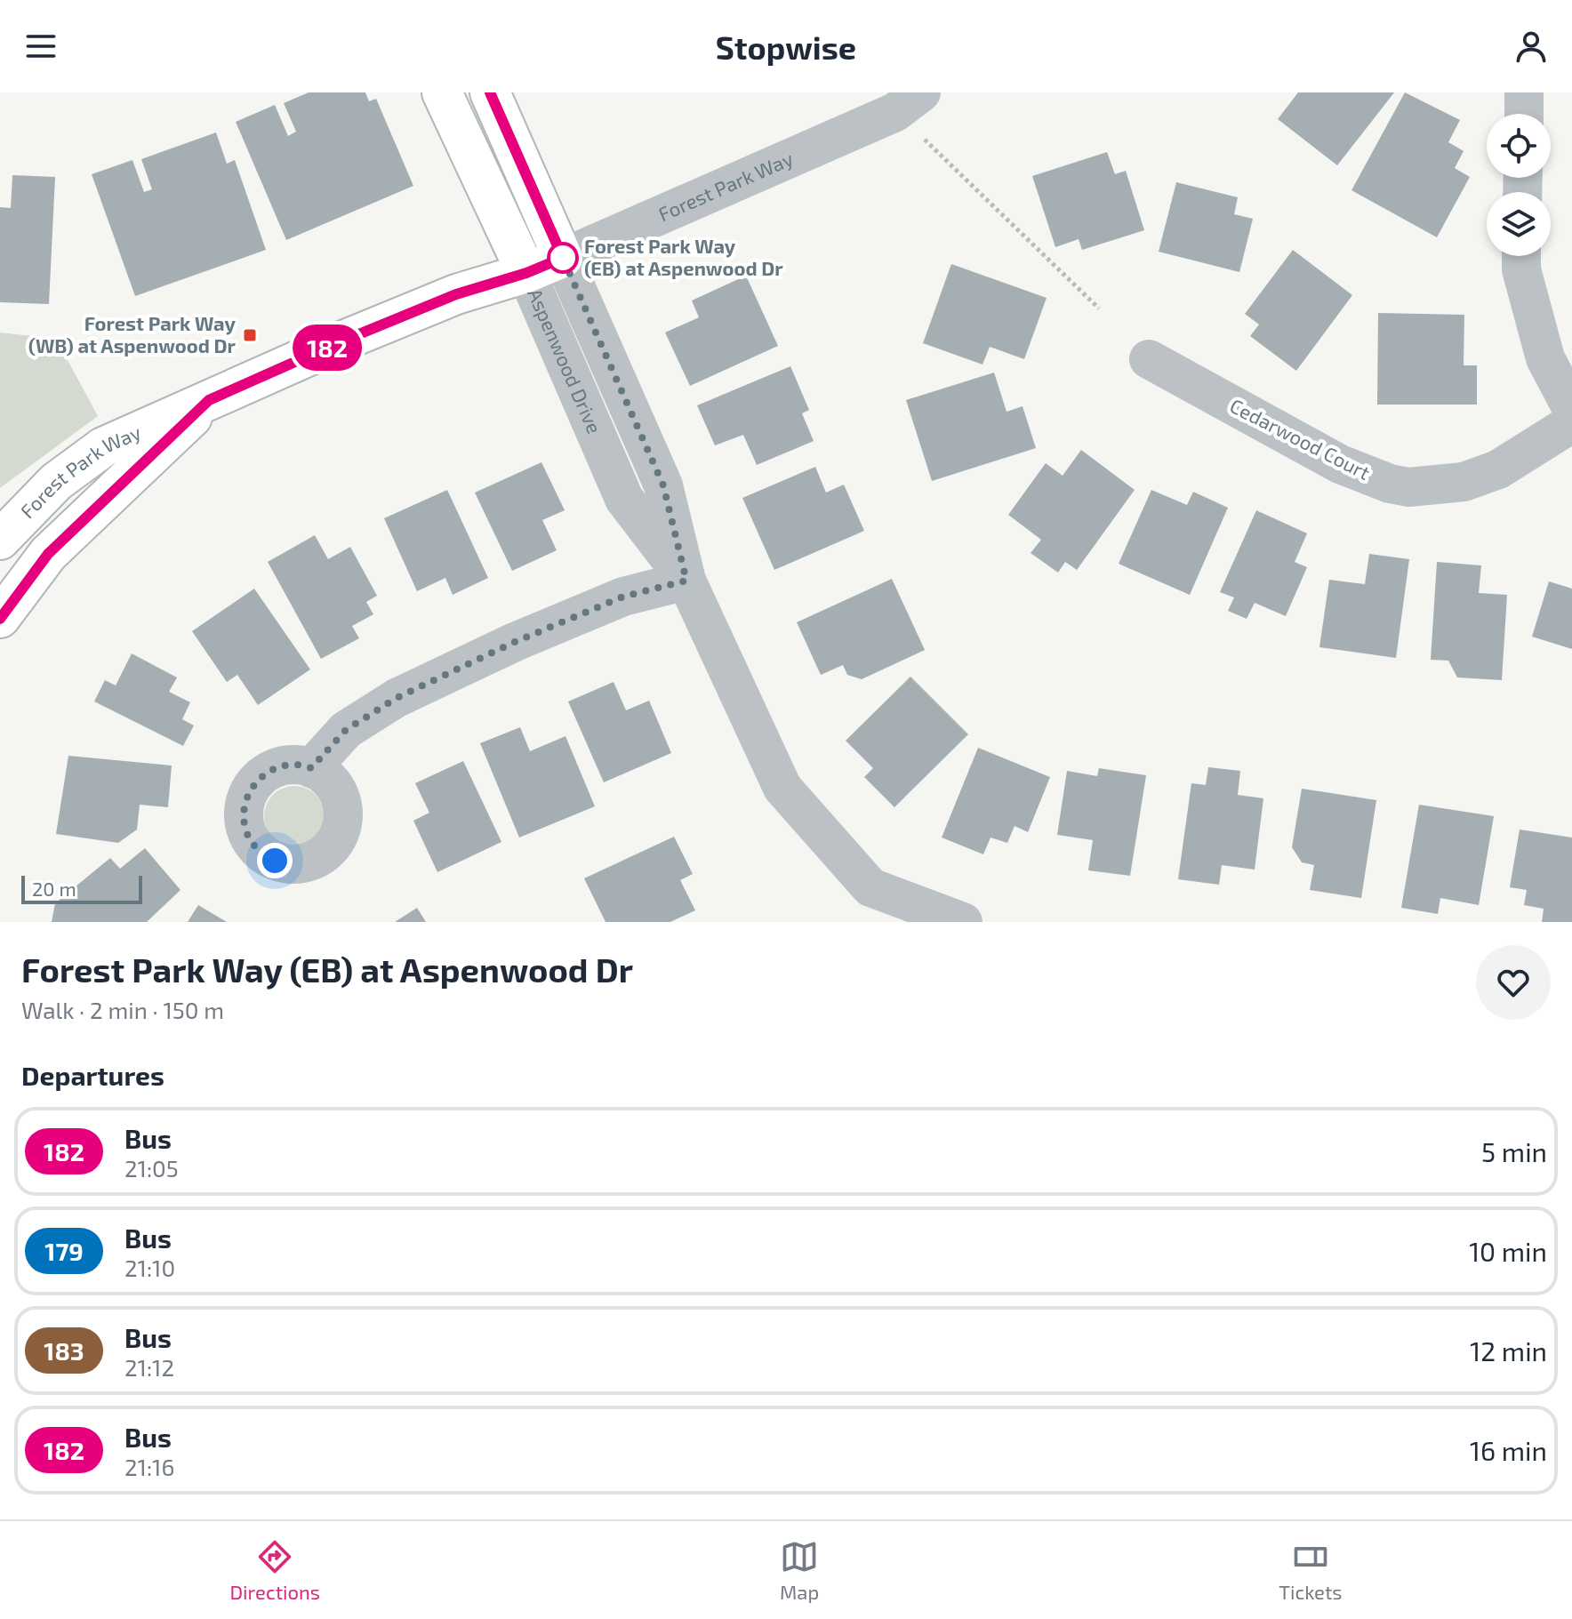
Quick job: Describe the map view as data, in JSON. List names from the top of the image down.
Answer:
{
  "streets": {
    "main road": ["Forest Park Way", "Aspenwood Drive"],
    "street": ["Cedarwood Court"]
  },
  "crossings": [
    ["Forest Park Way", "Aspenwood Drive"]
  ],
  "places": {
    "other": ["Forest Park Way (EB) at Aspenwood Dr"],
    "transit": ["Forest Park Way (WB) at Aspenwood Dr"]
  },
  "lines": ["bus line 182"],
  "scale_bar": "20 m",
  "page": {
    "header": "Stopwise",
    "on_map": "182",
    "scale": "20 m",
    "heading": [
      ["Forest Park Way (EB) at Aspenwood Dr", "Walk · 2 min · 150 m"],
      "Departures"
    ],
    "list": [
      {
        "mark": "182",
        "name": "Bus",
        "note": "21:05",
        "value": "5 min"
      },
      {
        "mark": "179",
        "name": "Bus",
        "note": "21:10",
        "value": "10 min"
      },
      {
        "mark": "183",
        "name": "Bus",
        "note": "21:12",
        "value": "12 min"
      },
      {
        "mark": "182",
        "name": "Bus",
        "note": "21:16",
        "value": "16 min"
      }
    ],
    "tabs": ["Directions", "Map", "Tickets"]
  }
}
